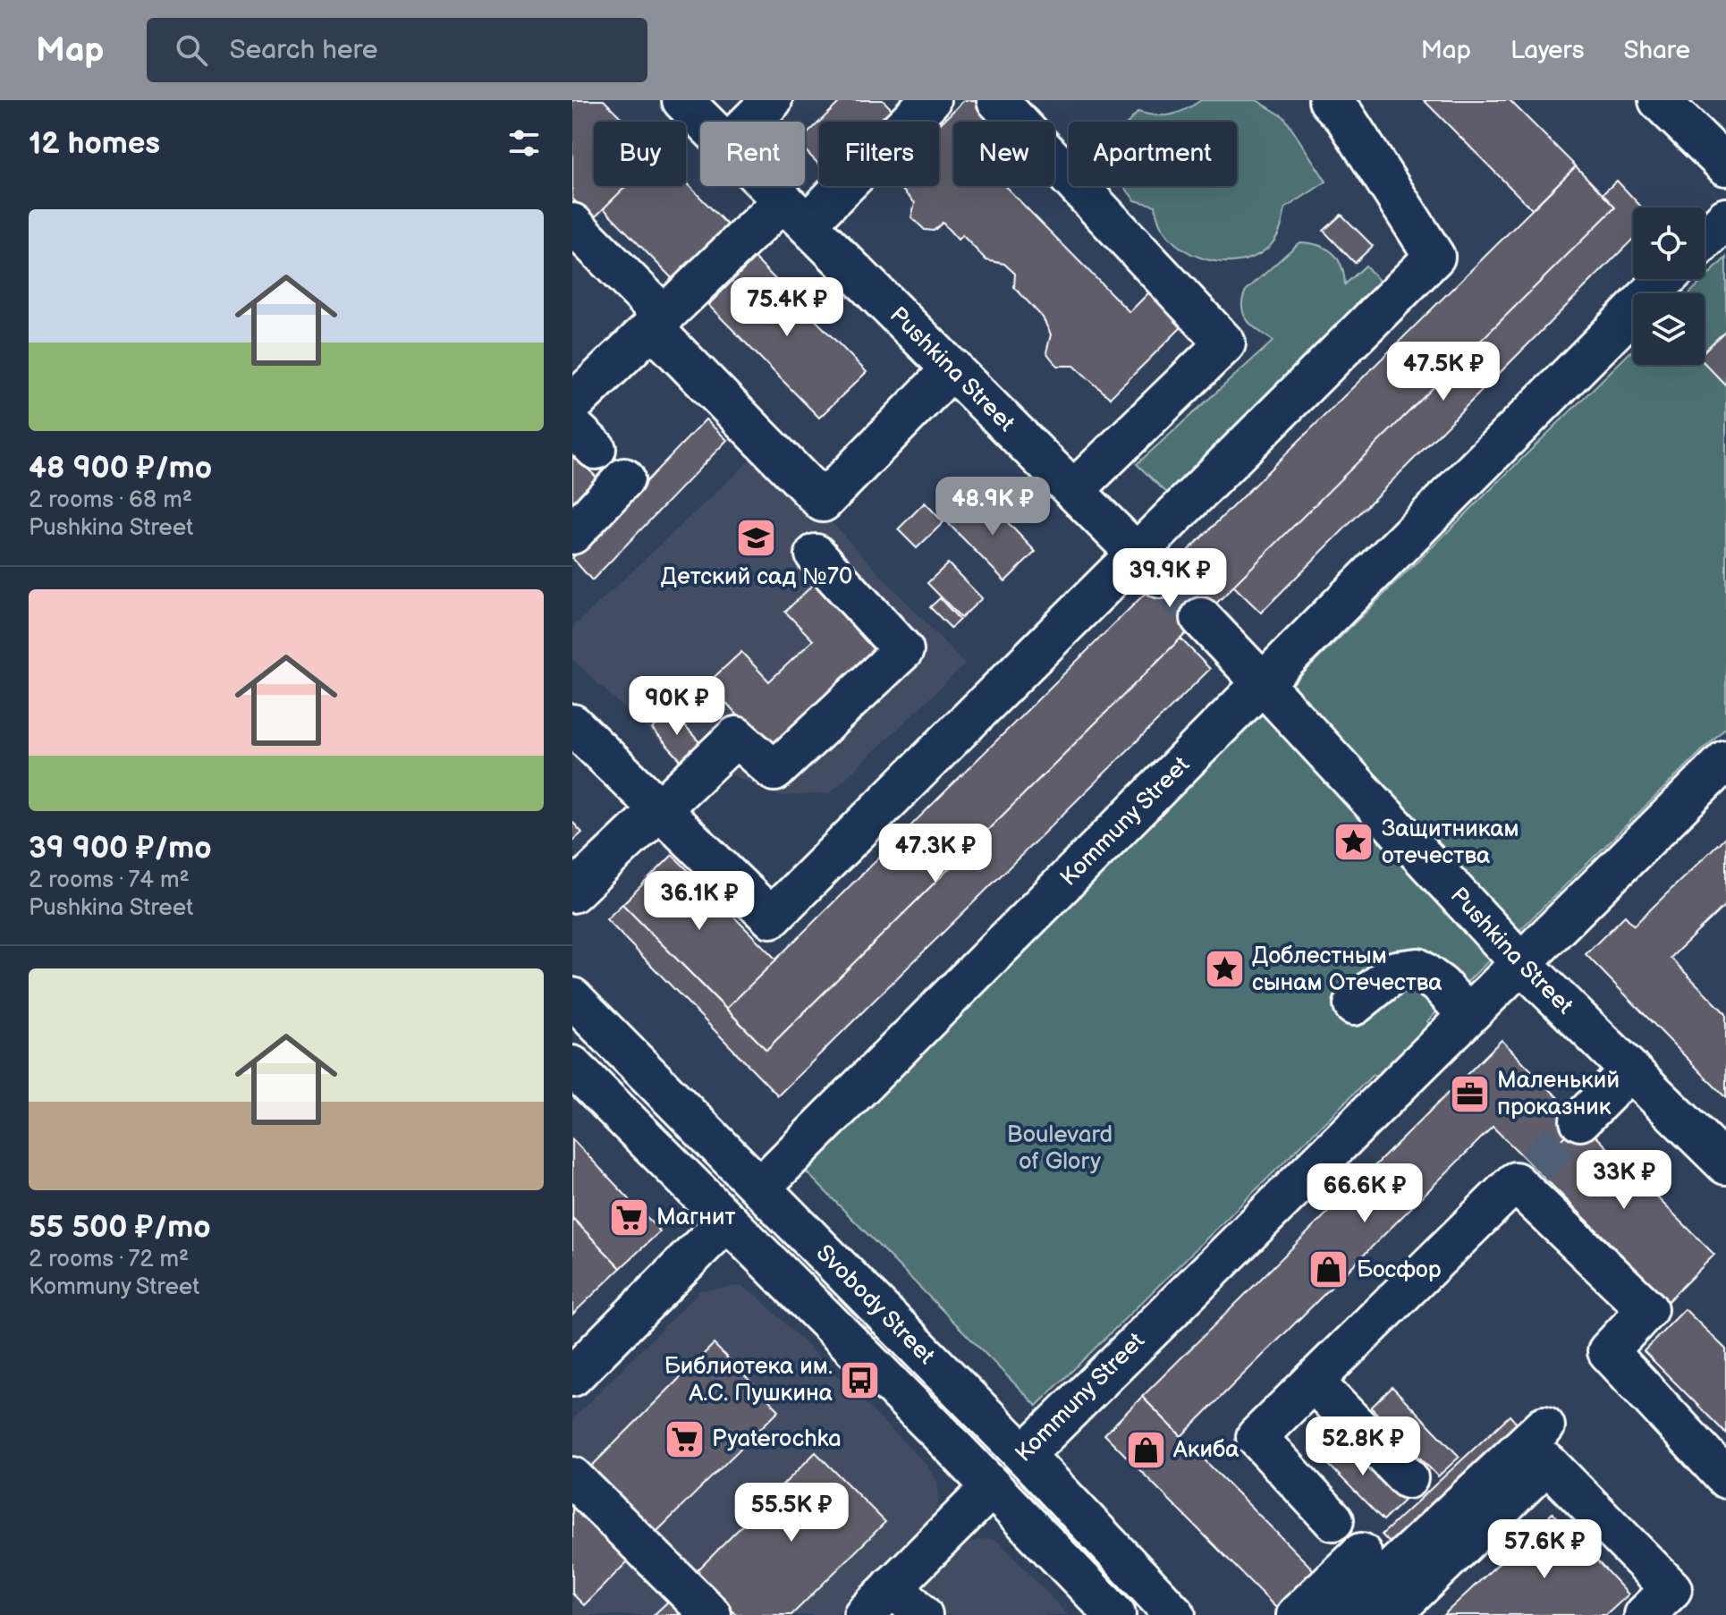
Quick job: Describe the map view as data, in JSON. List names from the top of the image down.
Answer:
{
  "streets": {
    "street": ["Pushkina Street", "Kommuny Street", "Svobody Street"]
  },
  "crossings": [
    ["Pushkina Street", "Kommuny Street"],
    ["Kommuny Street", "Svobody Street"]
  ],
  "parks": ["Boulevard of Glory"],
  "places": {
    "school or university": ["Детский сад №70"],
    "place": ["Защитникам отечества", "Доблестным сынам Отечества"],
    "office": ["Маленький проказник"],
    "supermarket": ["Магнит", "Pyaterochka"],
    "shop": ["Босфор", "Акиба"],
    "bus stop": ["Библиотека им. А.С. Пушкина"]
  },
  "page": {
    "header": "Map",
    "search": "Search here",
    "nav": ["Map", "Layers", "Share"],
    "heading": "12 homes",
    "chip": [
      "Buy",
      "Rent",
      "Filters",
      "New",
      "Apartment"
    ],
    "list": [
      {
        "name": "48 900 ₽/mo",
        "note": "2 rooms · 68 m² · Pushkina Street"
      },
      {
        "name": "39 900 ₽/mo",
        "note": "2 rooms · 74 m² · Pushkina Street"
      },
      {
        "name": "55 500 ₽/mo",
        "note": "2 rooms · 72 m² · Kommuny Street"
      }
    ],
    "price": [
      "75.4K ₽",
      "47.5K ₽",
      "48.9K ₽",
      "39.9K ₽",
      "90K ₽",
      "47.3K ₽",
      "36.1K ₽",
      "33K ₽",
      "66.6K ₽",
      "52.8K ₽",
      "55.5K ₽",
      "57.6K ₽"
    ]
  }
}
